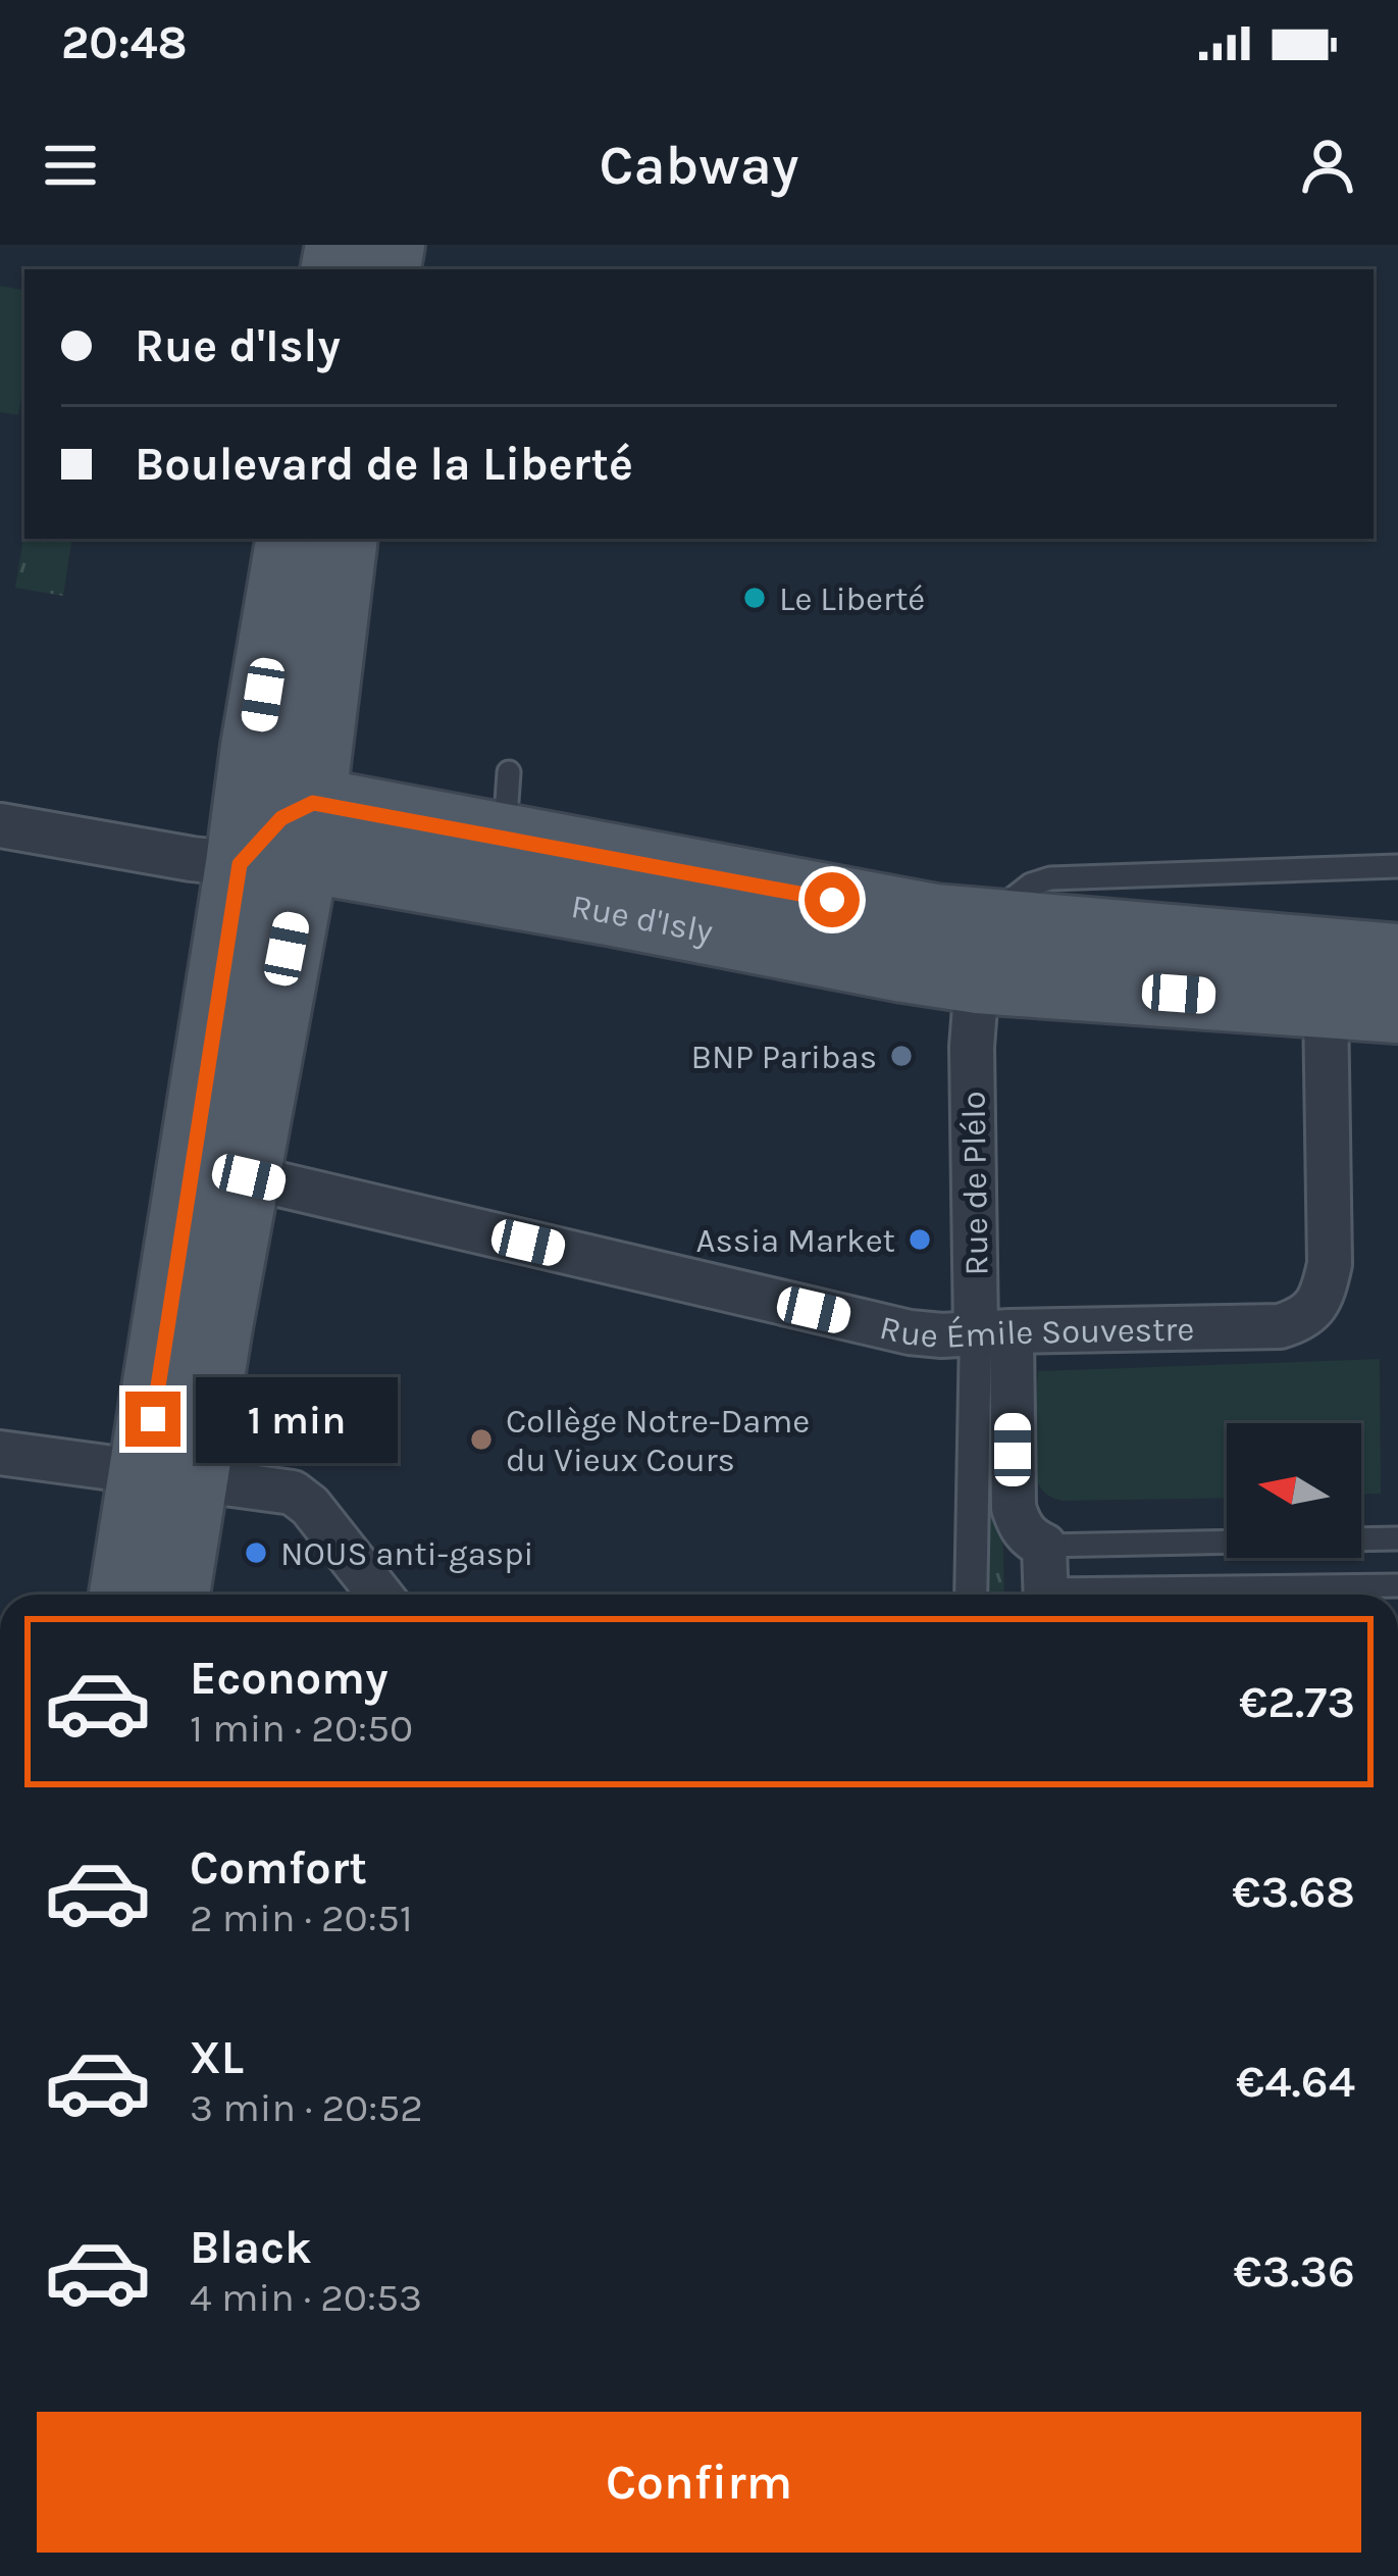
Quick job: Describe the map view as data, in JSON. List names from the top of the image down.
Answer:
{
  "streets": {
    "main road": ["Rue d'Isly"],
    "street": ["Rue de Plélo", "Rue Émile Souvestre"]
  },
  "crossings": [
    ["Rue d'Isly", "Rue de Plélo"],
    ["Rue d'Isly", "Rue Émile Souvestre"],
    ["Rue de Plélo", "Rue Émile Souvestre"]
  ],
  "places": [
    "Le Liberté",
    "BNP Paribas",
    "Assia Market",
    "Collège Notre-Dame du Vieux Cours",
    "NOUS anti-gaspi"
  ],
  "north": "left",
  "page": {
    "status": "20:48",
    "header": "Cabway",
    "banner": ["Rue d'Isly", "Boulevard de la Liberté"],
    "bubble": "1 min",
    "list": [
      {
        "name": "Economy",
        "note": "1 min · 20:50",
        "value": "€2.73"
      },
      {
        "name": "Comfort",
        "note": "2 min · 20:51",
        "value": "€3.68"
      },
      {
        "name": "XL",
        "note": "3 min · 20:52",
        "value": "€4.64"
      },
      {
        "name": "Black",
        "note": "4 min · 20:53",
        "value": "€3.36"
      }
    ],
    "buttons": "Confirm"
  }
}
